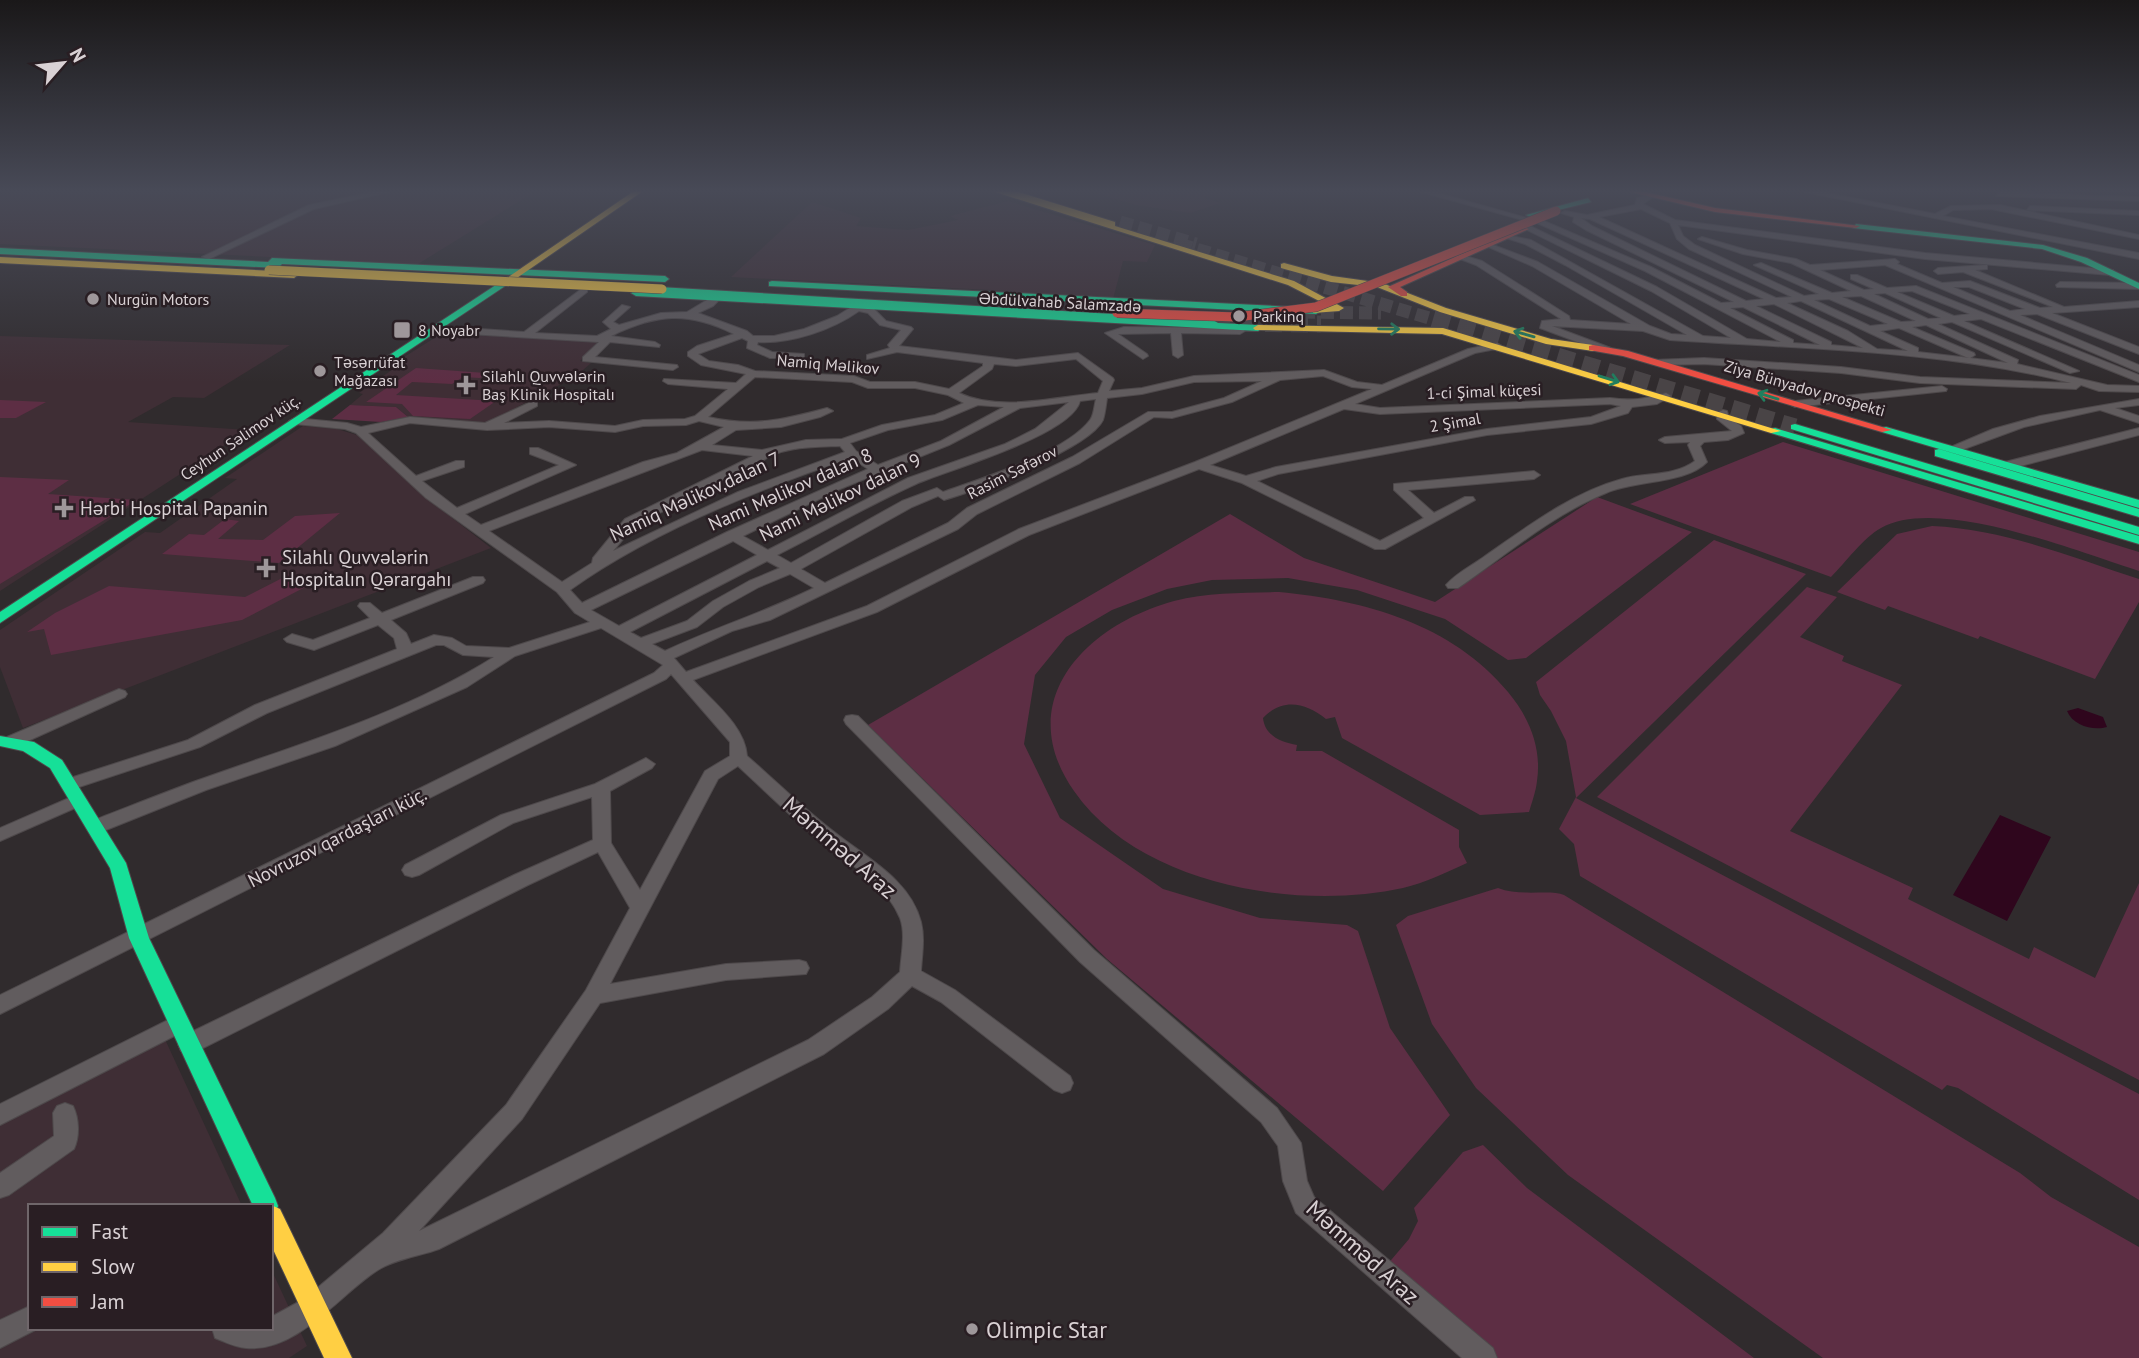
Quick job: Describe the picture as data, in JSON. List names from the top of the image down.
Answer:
{
  "streets": {
    "main road": ["Əbdülvahab Salamzadə", "Ziya Bünyadov prospekti", "Ceyhun Səlimov küç."],
    "street": [
      "Namiq Məlikov",
      "1-ci Şimal küçesi",
      "2 Şimal",
      "Rasim Səfərov",
      "Nami Məlikov dalan 8",
      "Namiq Məlikov,dalan 7",
      "Nami Məlikov dalan 9",
      "Novruzov qardaşları küç.",
      "Məmməd Araz"
    ]
  },
  "crossings": [
    ["Əbdülvahab Salamzadə", "Ceyhun Səlimov küç."],
    ["Namiq Məlikov", "Rasim Səfərov"],
    ["Namiq Məlikov", "Nami Məlikov dalan 8"],
    ["Namiq Məlikov", "Nami Məlikov dalan 9"],
    ["1-ci Şimal küçesi", "2 Şimal"],
    ["Rasim Səfərov", "Novruzov qardaşları küç."],
    ["Rasim Səfərov", "Məmməd Araz"],
    ["Nami Məlikov dalan 8", "Məmməd Araz"],
    ["Namiq Məlikov,dalan 7", "Məmməd Araz"],
    ["Nami Məlikov dalan 9", "Məmməd Araz"],
    ["Novruzov qardaşları küç.", "Məmməd Araz"]
  ],
  "places": {
    "other": [
      "Nurgün Motors",
      "Parkinq",
      "Təsərrüfat Mağazası",
      "Olimpic Star"
    ],
    "transit": ["8 Noyabr"],
    "health": ["Silahlı Quvvələrin Baş Klinik Hospitalı", "Hərbi Hospital Papanin", "Silahlı Quvvələrin Hospitalın Qərargahı"]
  },
  "legend": ["Fast", "Slow", "Jam"],
  "north": "top right"
}
